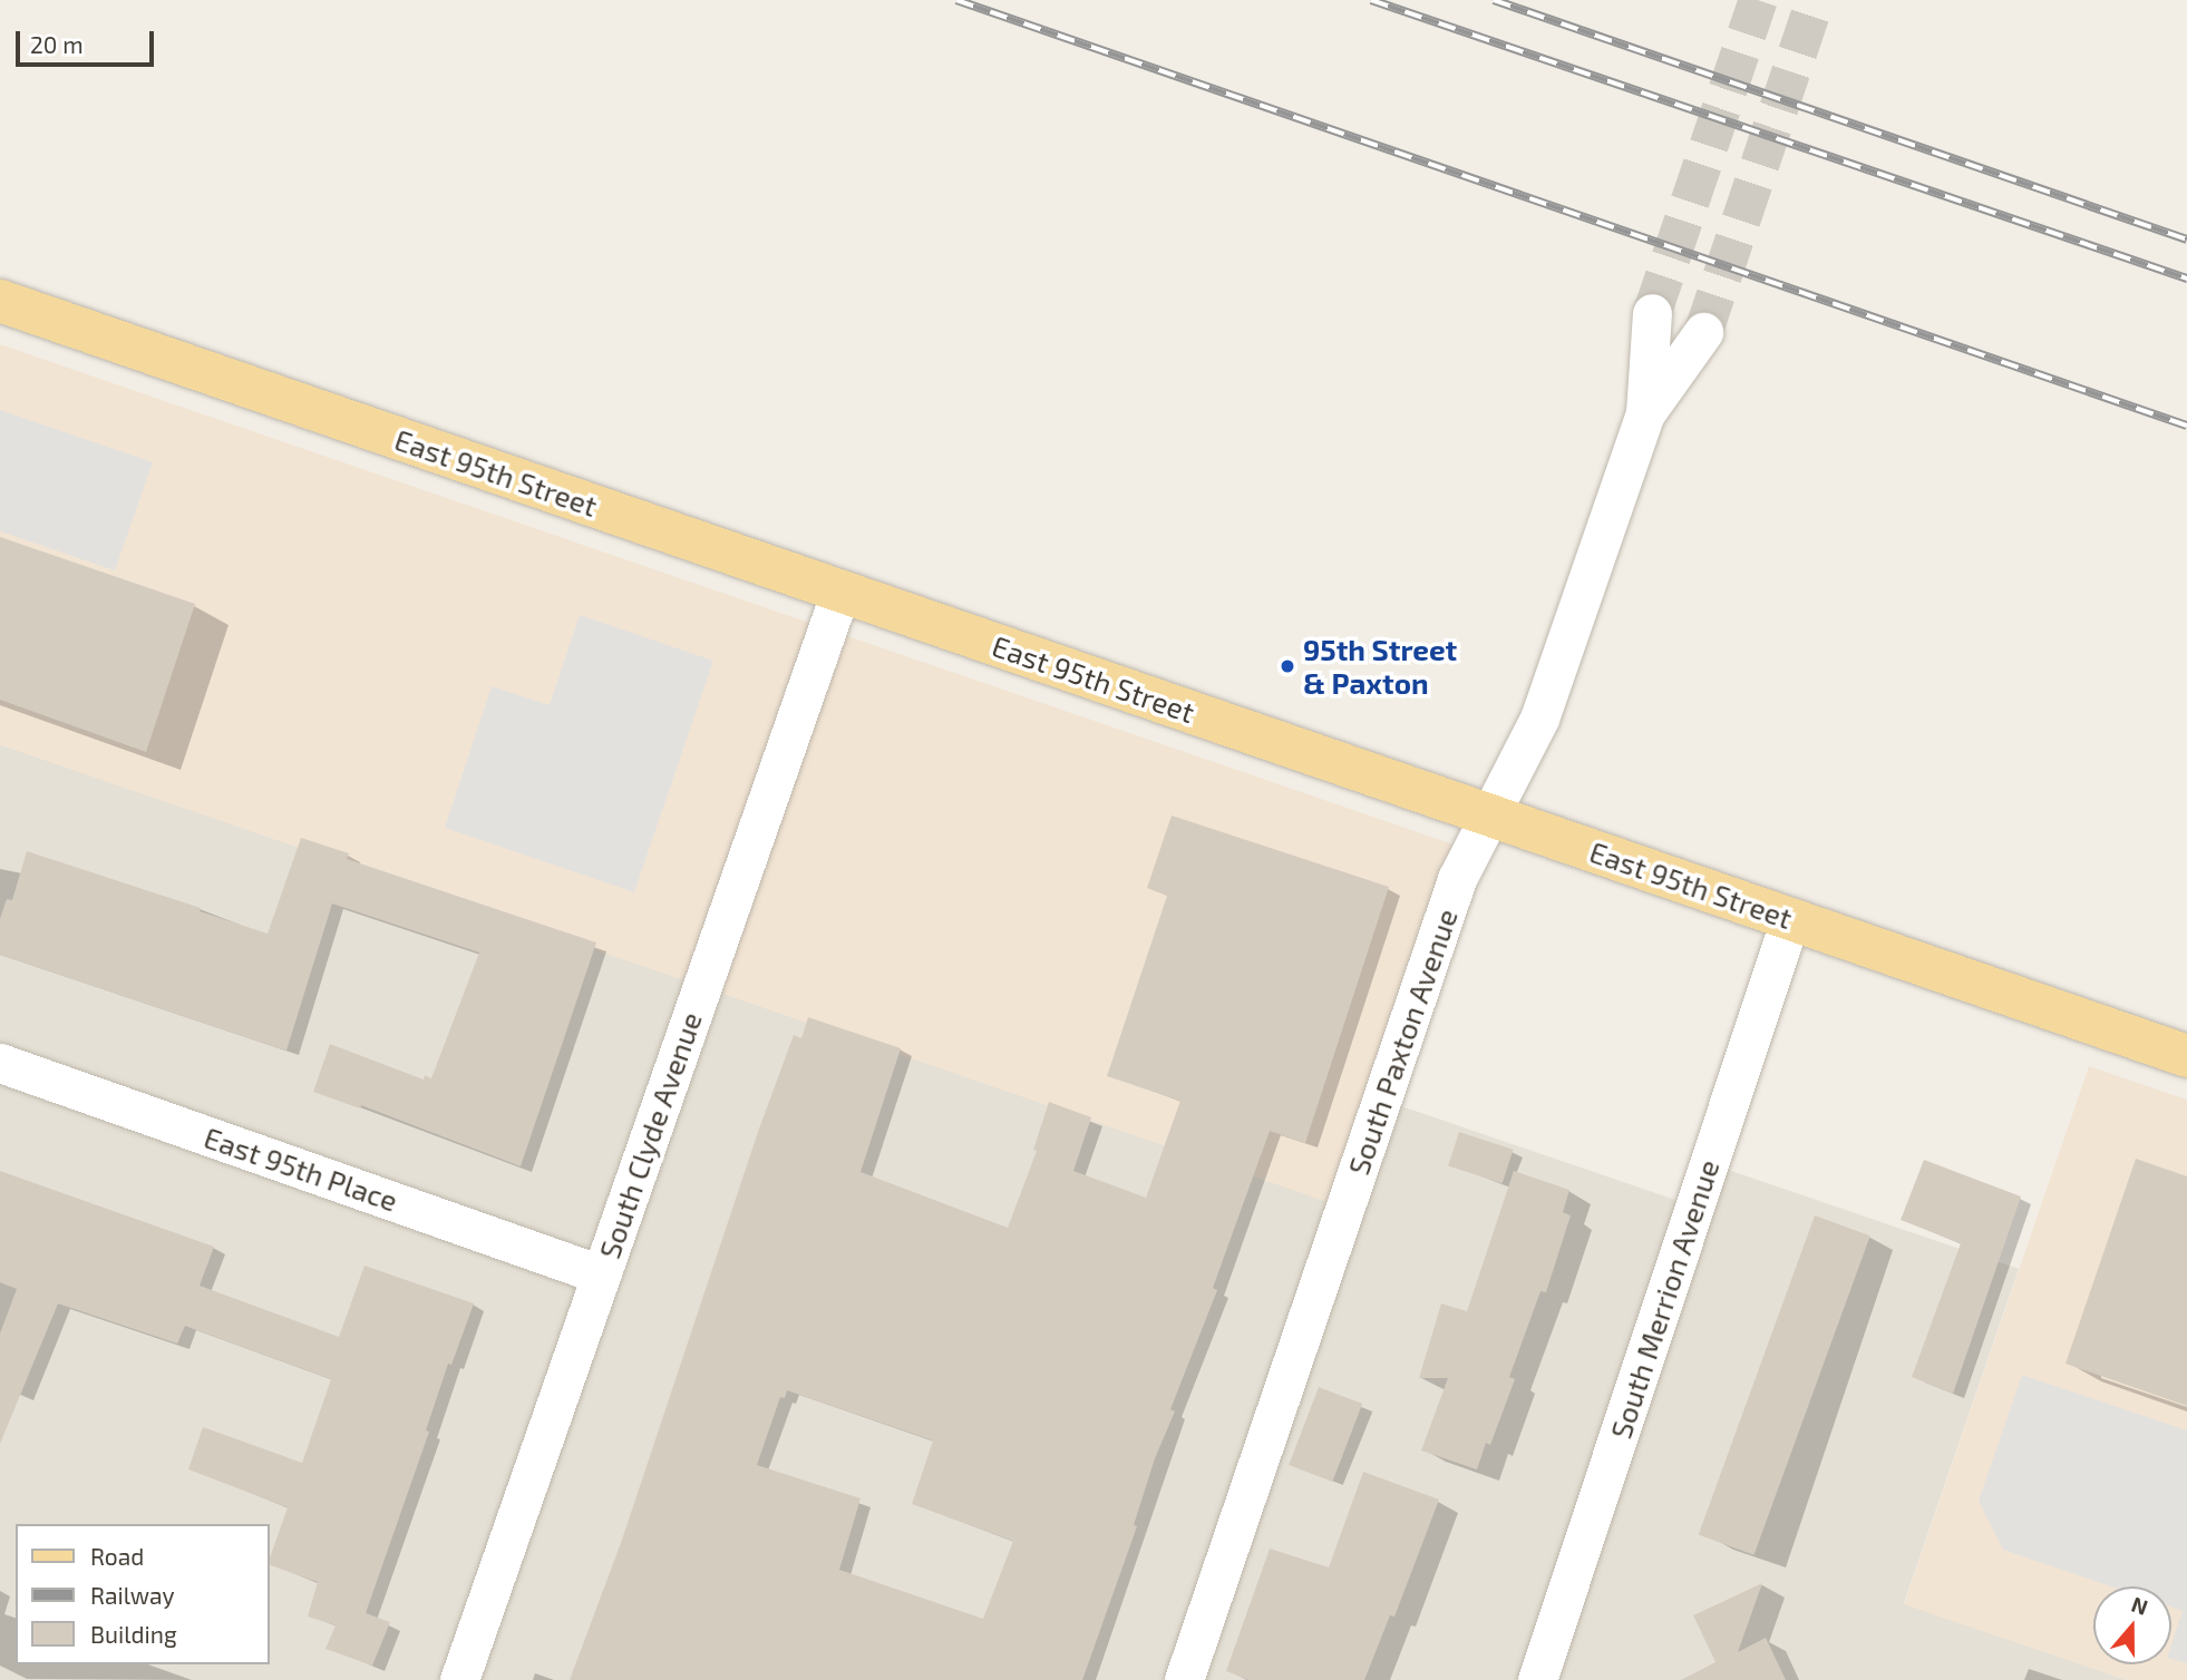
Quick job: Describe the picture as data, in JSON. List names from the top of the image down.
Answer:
{
  "streets": {
    "main road": ["East 95th Street"],
    "street": [
      "South Paxton Avenue",
      "South Clyde Avenue",
      "East 95th Place",
      "South Merrion Avenue"
    ]
  },
  "crossings": [
    ["East 95th Street", "South Paxton Avenue"],
    ["East 95th Street", "South Clyde Avenue"],
    ["East 95th Street", "South Merrion Avenue"],
    ["South Clyde Avenue", "East 95th Place"]
  ],
  "places": ["95th Street & Paxton"],
  "legend": ["Road", "Railway", "Building"],
  "scale_bar": "20 m",
  "north": "top"
}
